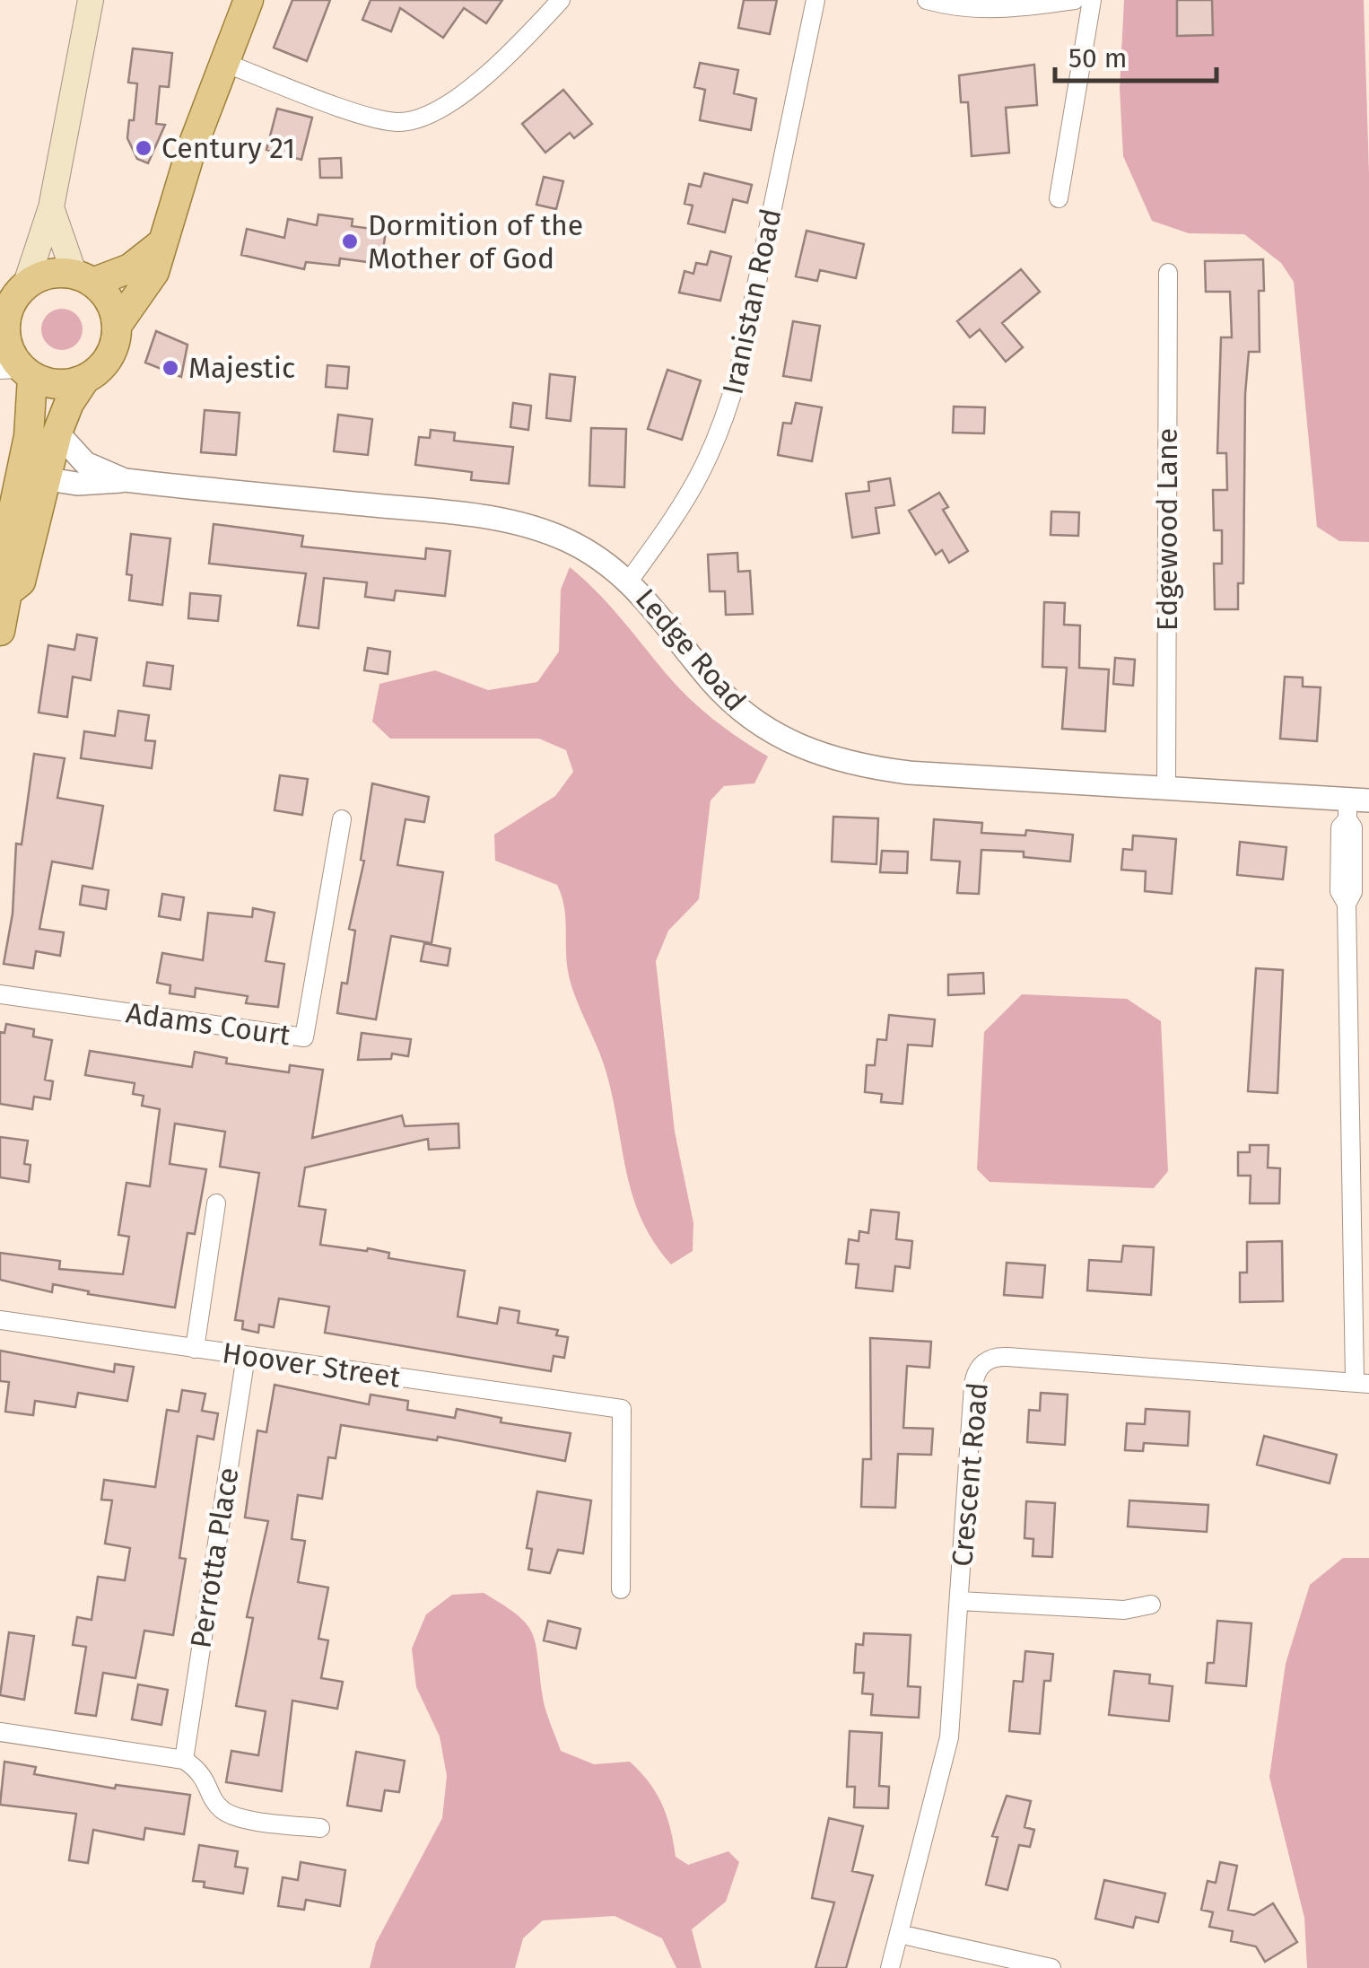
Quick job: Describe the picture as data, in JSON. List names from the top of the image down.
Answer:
{
  "streets": {
    "street": [
      "Iranistan Road",
      "Edgewood Lane",
      "Ledge Road",
      "Adams Court",
      "Hoover Street",
      "Crescent Road",
      "Perrotta Place"
    ]
  },
  "crossings": [
    ["Iranistan Road", "Ledge Road"],
    ["Edgewood Lane", "Ledge Road"],
    ["Hoover Street", "Perrotta Place"]
  ],
  "places": ["Century 21", "Dormition of the Mother of God", "Majestic"],
  "scale_bar": "50 m"
}
